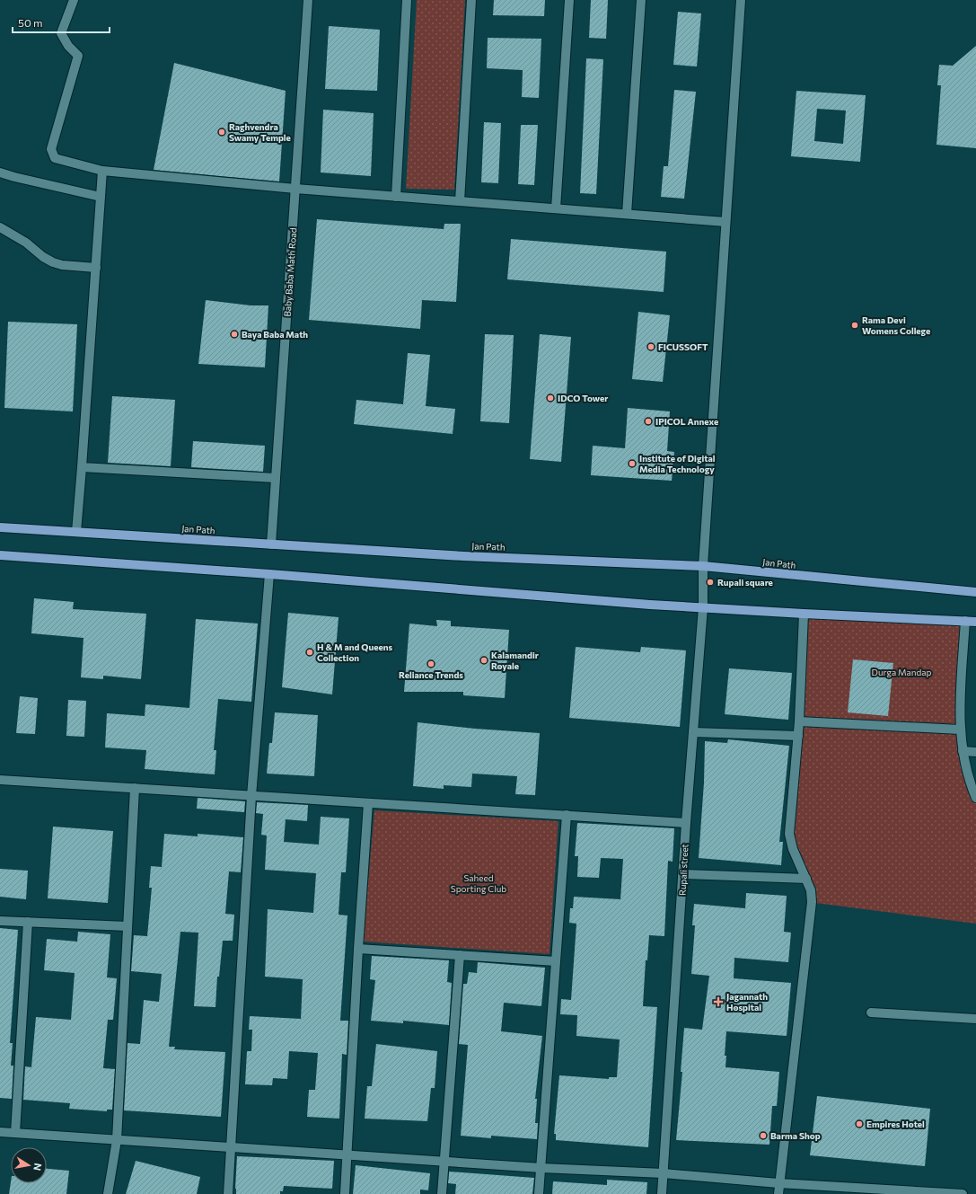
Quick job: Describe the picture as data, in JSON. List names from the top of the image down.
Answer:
{
  "streets": {
    "main road": ["Jan Path"],
    "street": ["Baby Baba Math Road", "Rupali street"]
  },
  "crossings": [
    ["Baby Baba Math Road", "Jan Path"],
    ["Jan Path", "Rupali street"]
  ],
  "parks": ["Durga Mandap", "Saheed Sporting Club"],
  "places": {
    "other": [
      "Raghvendra Swamy Temple",
      "Rama Devi Womens College",
      "Baya Baba Math",
      "FICUSSOFT",
      "IDCO Tower",
      "IPICOL Annexe",
      "Institute of Digital Media Technology",
      "Rupali square",
      "H & M and Queens Collection",
      "Kalamandir Royale",
      "Reliance Trends",
      "Empires Hotel",
      "Barma Shop"
    ],
    "health": ["Jagannath Hospital"]
  },
  "scale_bar": "50 m",
  "north": "right"
}
